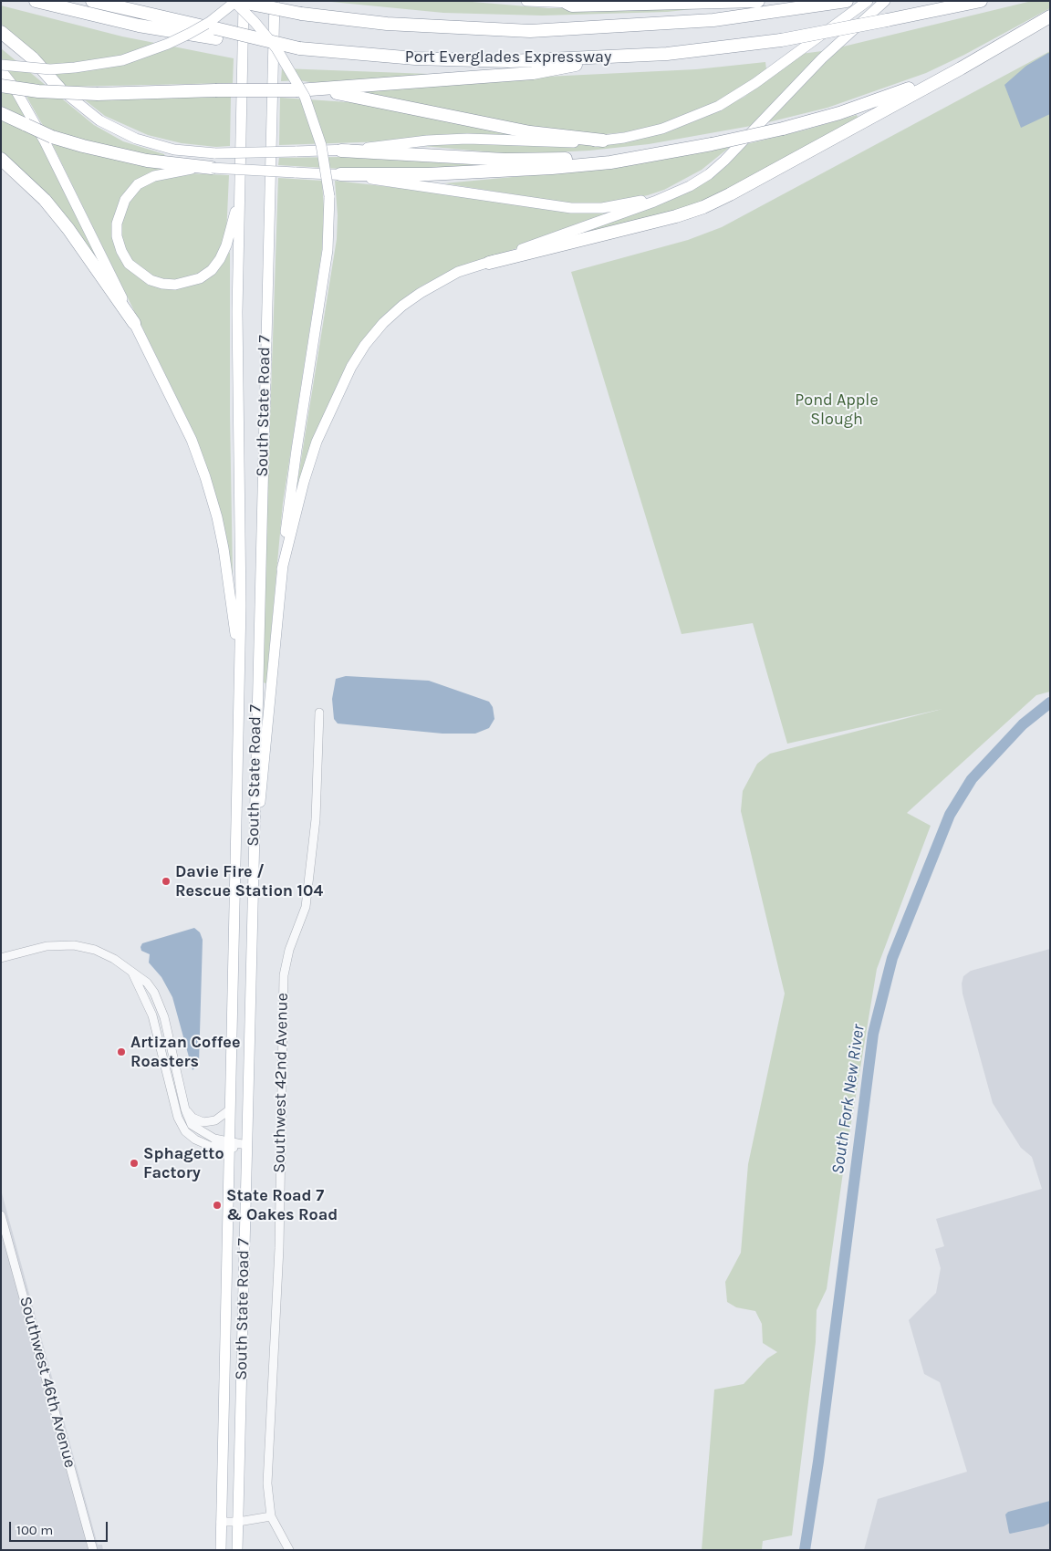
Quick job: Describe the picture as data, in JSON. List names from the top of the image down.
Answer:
{
  "streets": {
    "highway": ["Port Everglades Expressway"],
    "main road": ["South State Road 7"],
    "street": ["Southwest 42nd Avenue", "Southwest 46th Avenue"]
  },
  "water": ["South Fork New River"],
  "parks": ["Pond Apple Slough"],
  "places": [
    "Davie Fire / Rescue Station 104",
    "Artizan Coffee Roasters",
    "Sphagetto Factory",
    "State Road 7 & Oakes Road"
  ],
  "scale_bar": "100 m"
}
